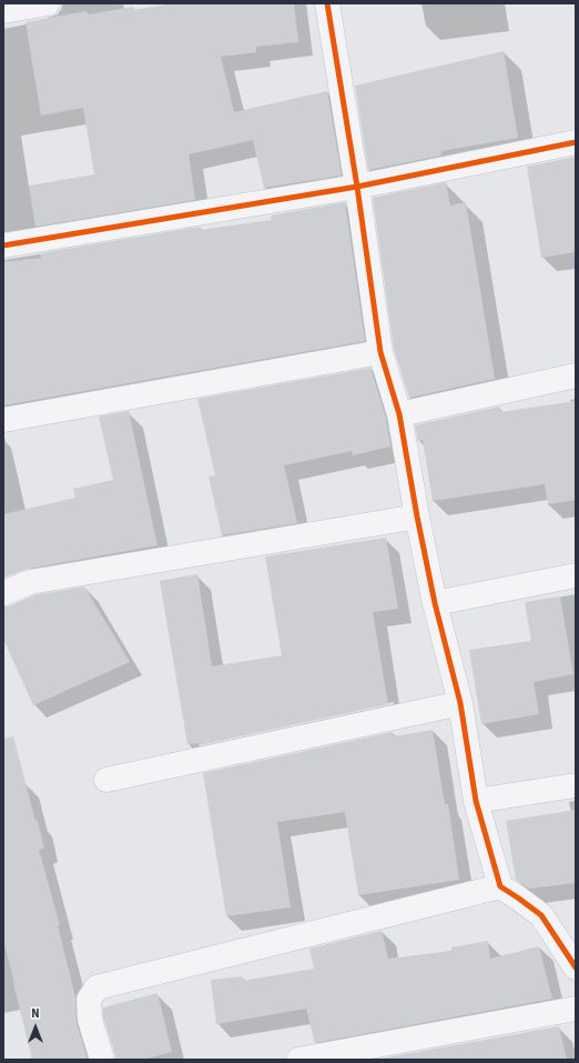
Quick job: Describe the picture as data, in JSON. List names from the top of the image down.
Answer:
{
  "north": "top"
}
